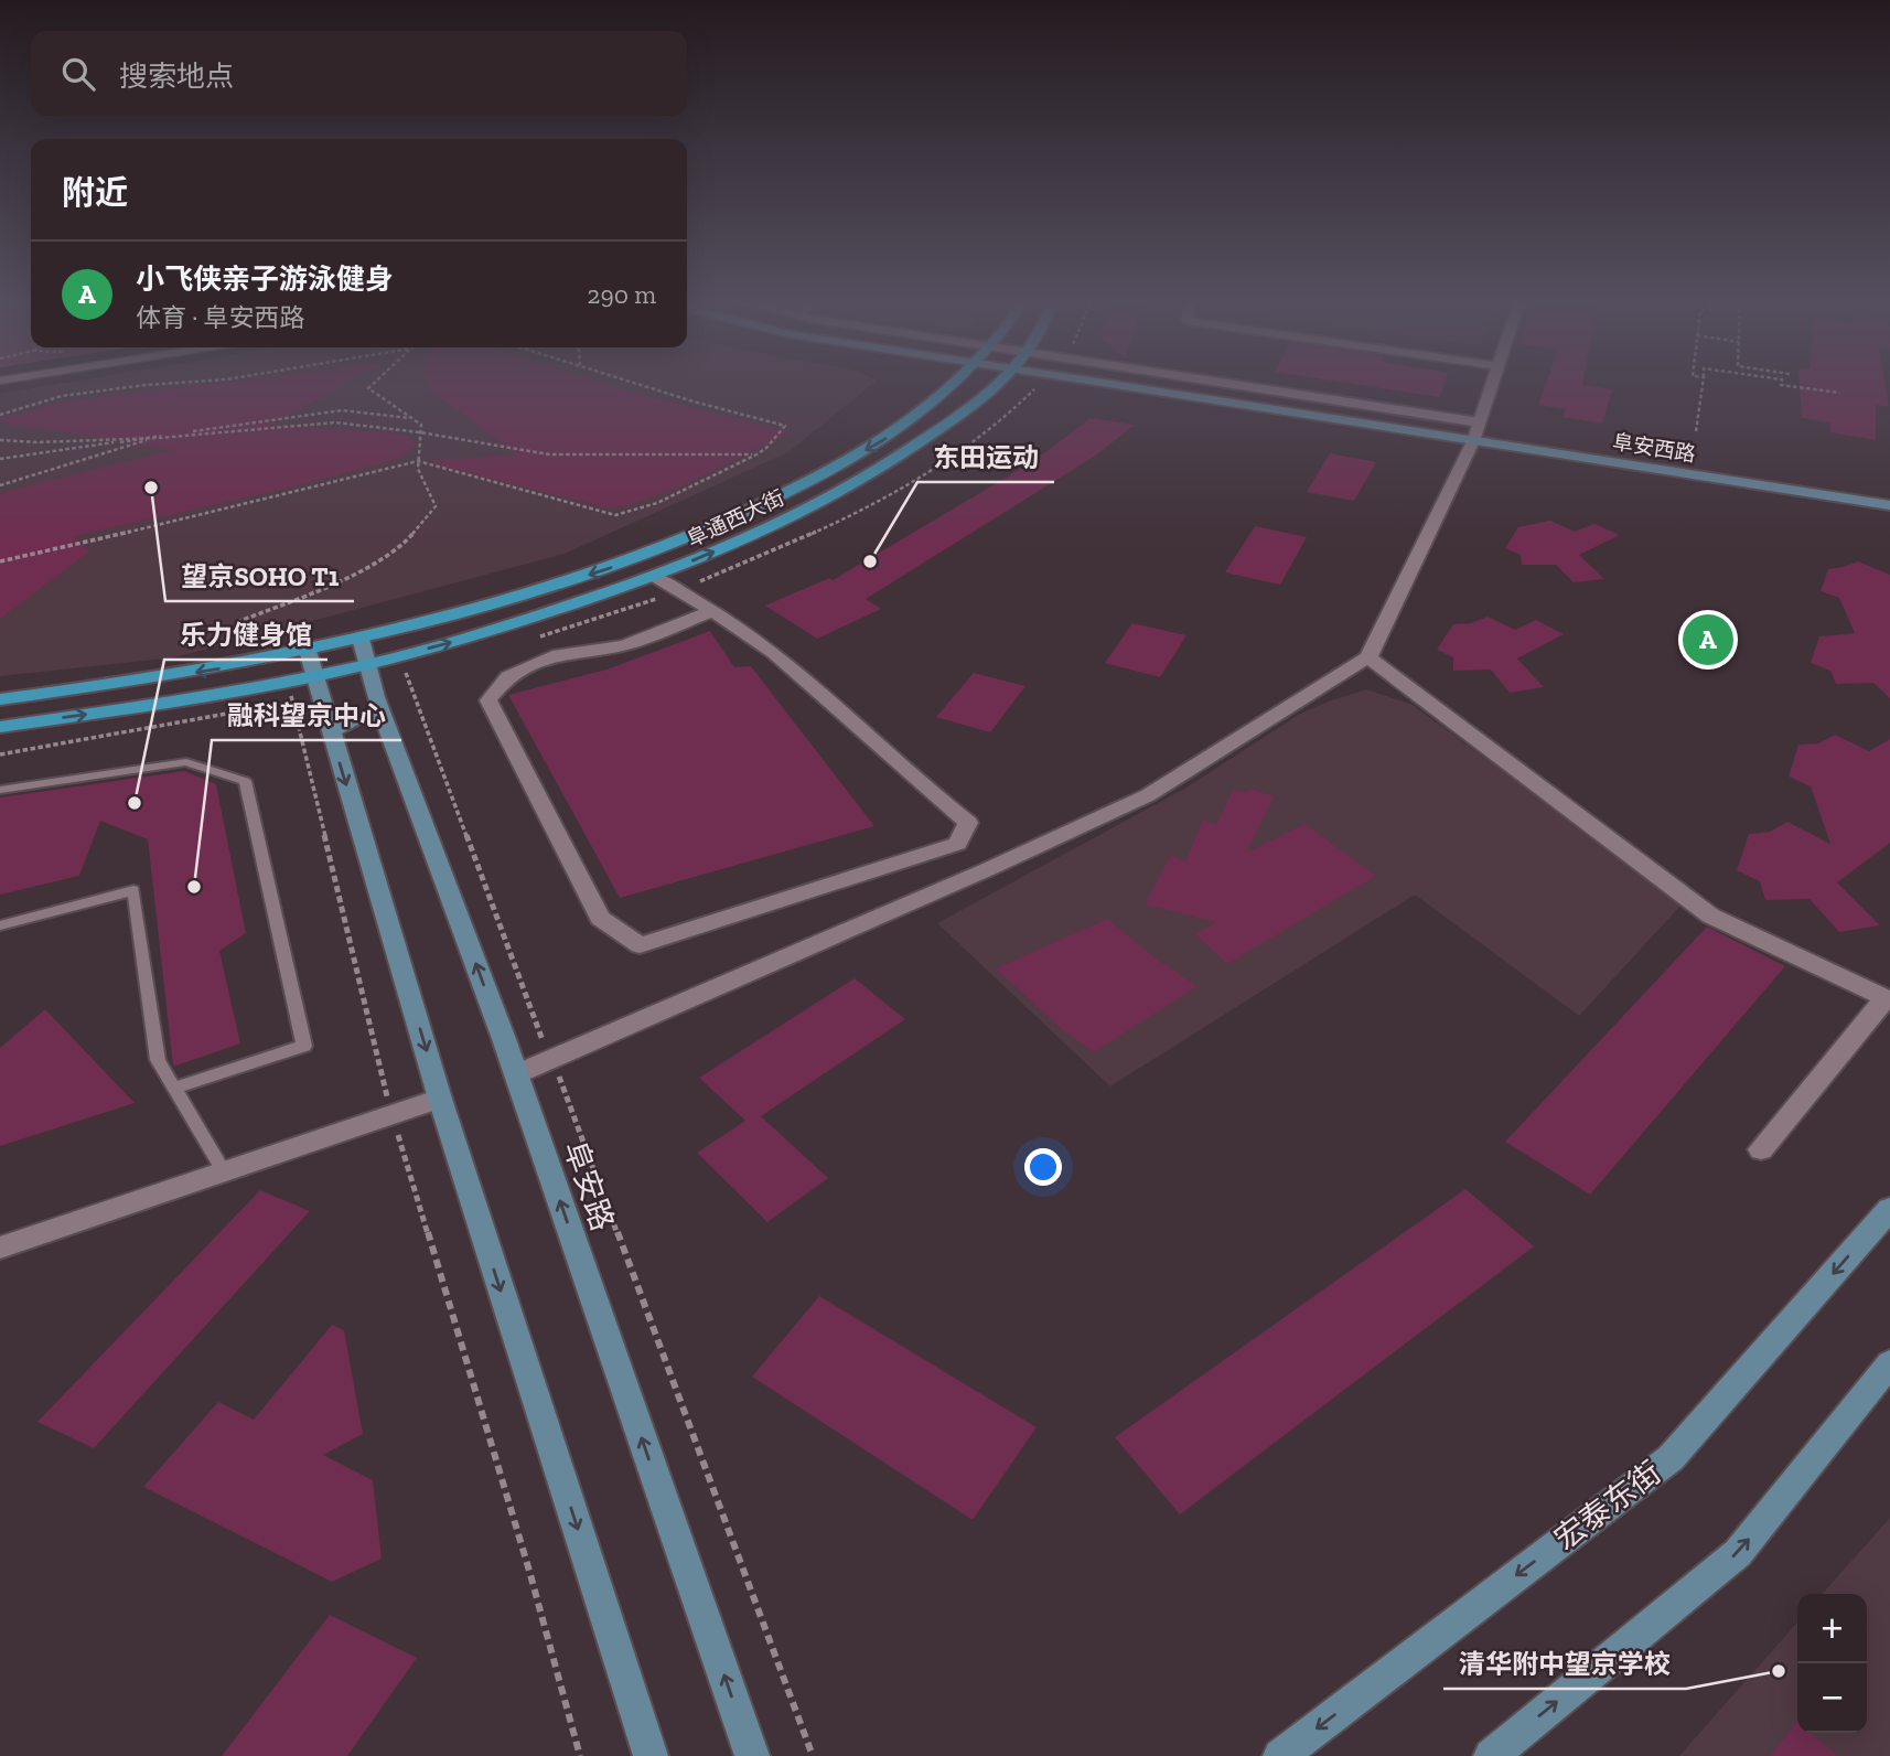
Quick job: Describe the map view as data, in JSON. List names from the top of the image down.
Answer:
{
  "streets": {
    "main road": [
      "阜安西路",
      "阜通西大街",
      "阜安路",
      "宏泰东街"
    ]
  },
  "crossings": [
    ["阜通西大街", "阜安路"]
  ],
  "places": [
    "望京SOHO T1",
    "东田运动",
    "乐力健身馆",
    "融科望京中心",
    "清华附中望京学校"
  ],
  "page": {
    "search": "搜索地点",
    "heading": "附近",
    "list": [
      {
        "mark": "A",
        "name": "小飞侠亲子游泳健身",
        "note": "体育 · 阜安西路",
        "value": "290 m"
      }
    ],
    "pins": "A",
    "map_buttons": ["+", "−"]
  }
}
